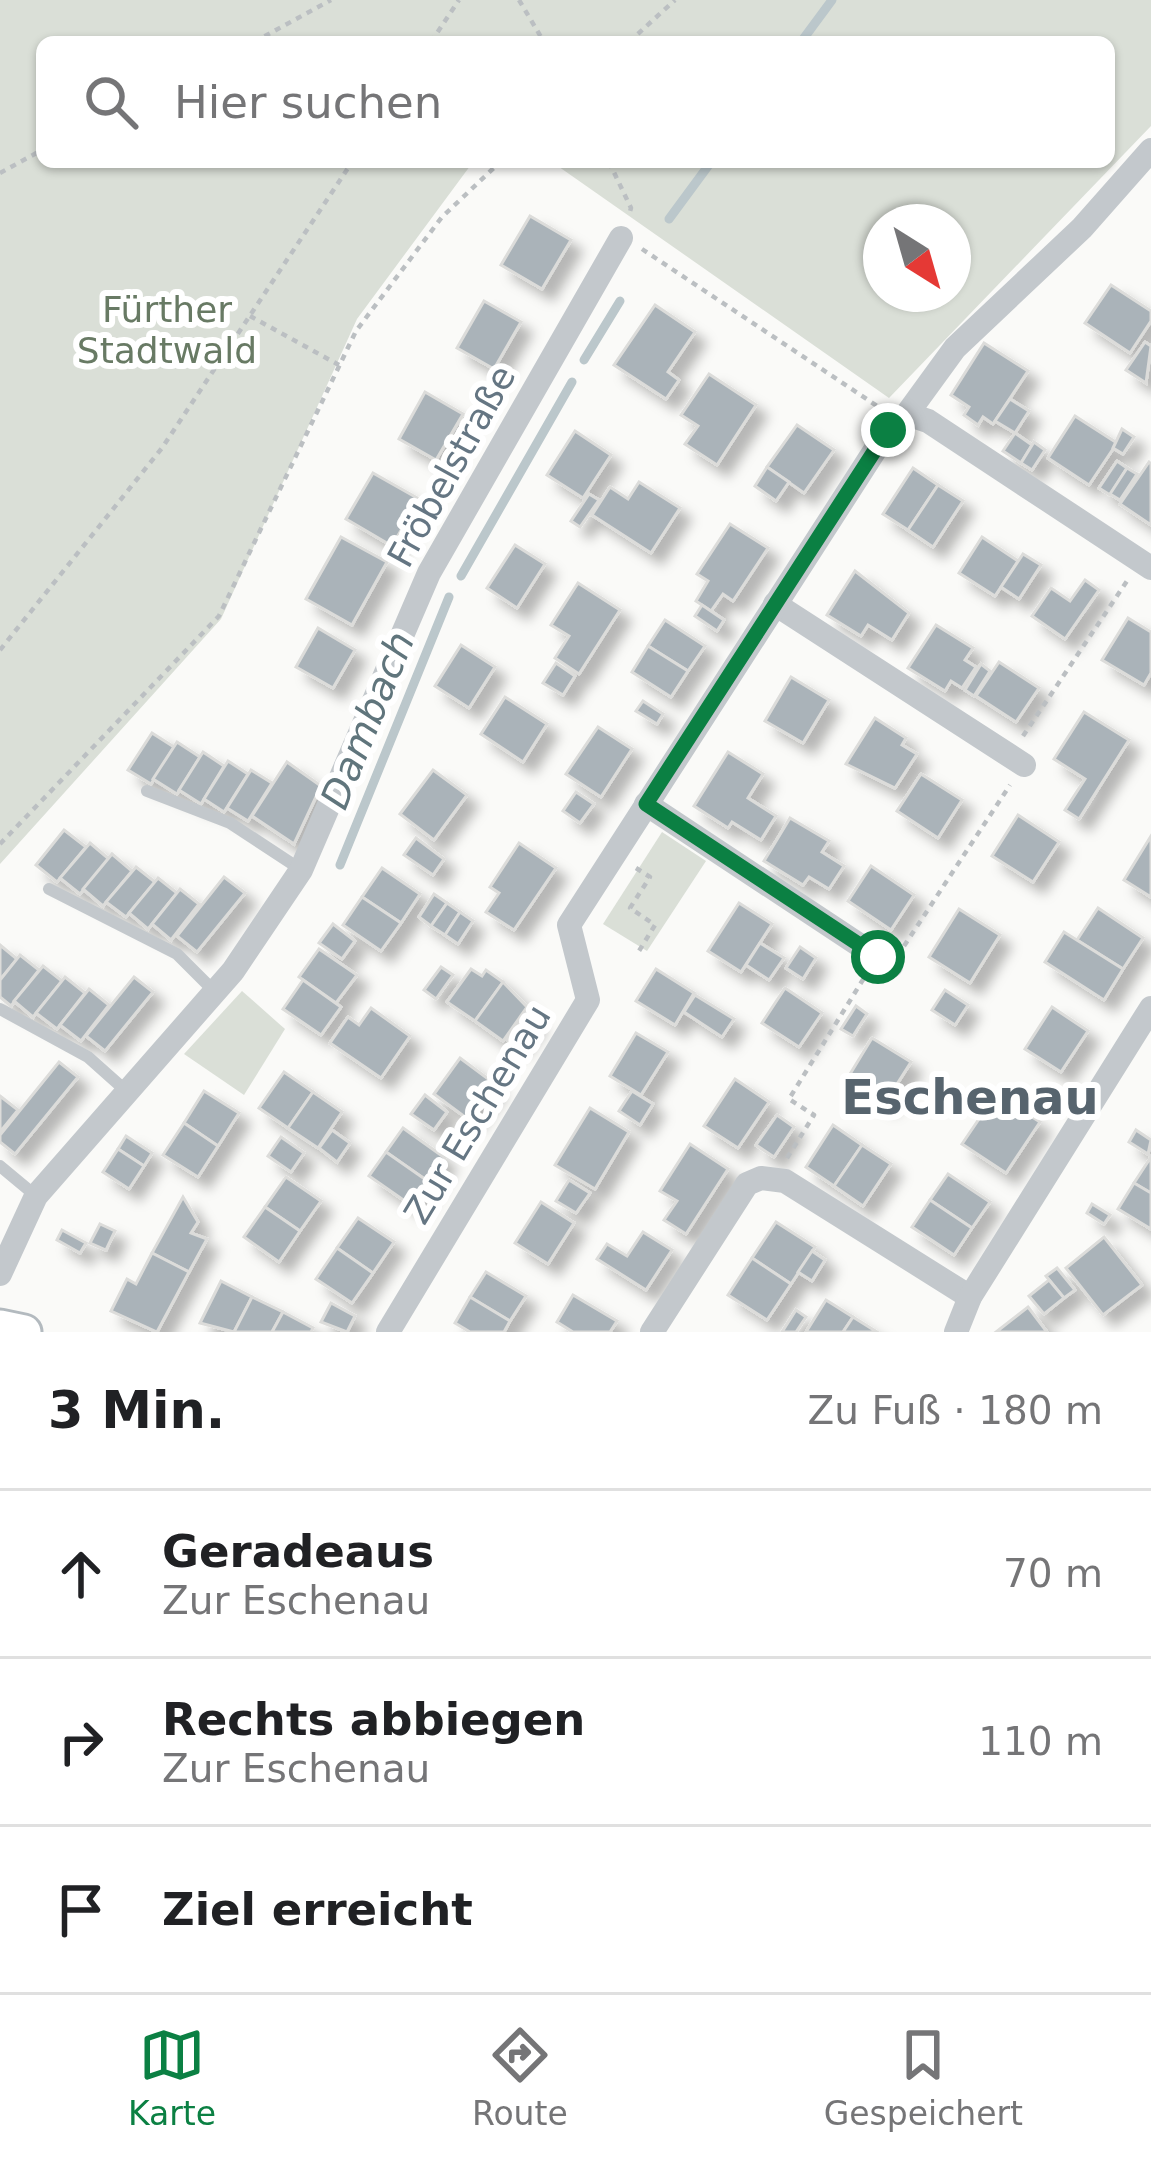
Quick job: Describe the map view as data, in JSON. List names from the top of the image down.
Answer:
{
  "streets": {
    "street": ["Fröbelstraße", "Zur Eschenau"]
  },
  "districts": ["Eschenau"],
  "water": ["Dambach"],
  "parks": ["Fürther Stadtwald"],
  "north": "bottom right",
  "page": {
    "search": "Hier suchen",
    "heading": ["3 Min.", "Zu Fuß · 180 m"],
    "list": [
      ["Geradeaus", "Zur Eschenau", "70 m"],
      ["Rechts abbiegen", "Zur Eschenau", "110 m"],
      "Ziel erreicht"
    ],
    "nav": ["Karte", "Route", "Gespeichert"]
  }
}
